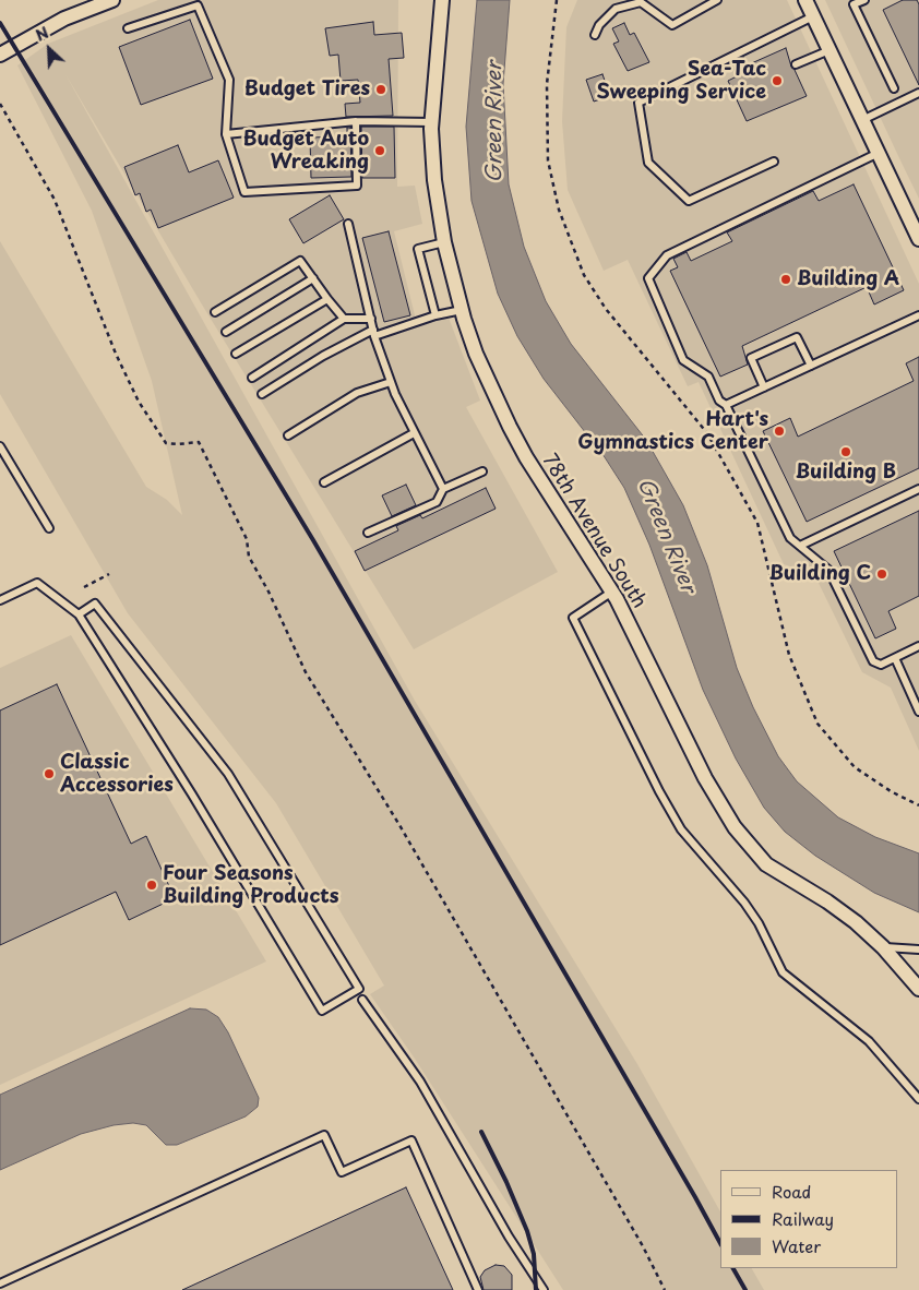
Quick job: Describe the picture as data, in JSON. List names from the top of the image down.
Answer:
{
  "streets": {
    "street": ["78th Avenue South"]
  },
  "water": ["Green River"],
  "places": [
    "Sea-Tac Sweeping Service",
    "Budget Tires",
    "Budget Auto Wreaking",
    "Building A",
    "Hart's Gymnastics Center",
    "Building B",
    "Building C",
    "Classic Accessories",
    "Four Seasons Building Products"
  ],
  "legend": ["Road", "Railway", "Water"],
  "north": "top left"
}
